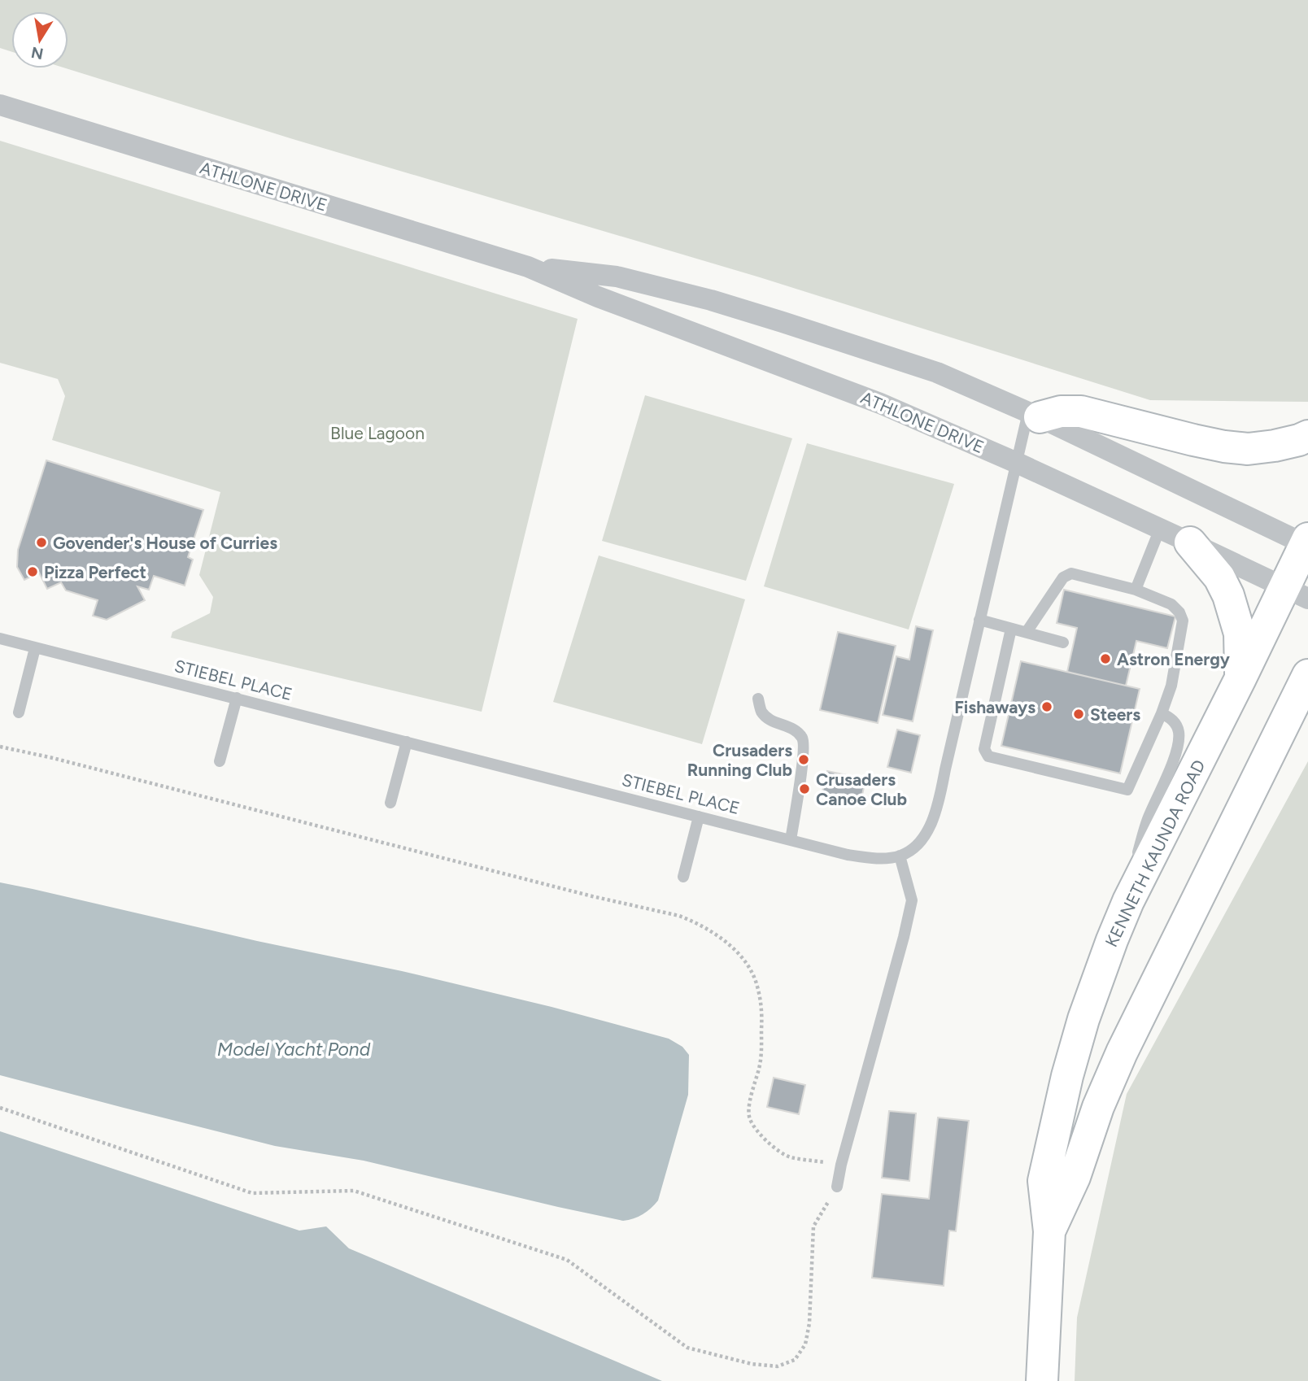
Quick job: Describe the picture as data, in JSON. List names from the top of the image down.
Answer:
{
  "streets": {
    "main road": ["KENNETH KAUNDA ROAD"],
    "street": ["ATHLONE DRIVE"],
    "lane": ["STIEBEL PLACE"]
  },
  "crossings": [
    ["ATHLONE DRIVE", "KENNETH KAUNDA ROAD"]
  ],
  "water": ["Model Yacht Pond"],
  "parks": ["Blue Lagoon"],
  "places": [
    "Govender's House of Curries",
    "Pizza Perfect",
    "Astron Energy",
    "Fishaways",
    "Steers",
    "Crusaders Running Club",
    "Crusaders Canoe Club"
  ],
  "north": "bottom"
}
